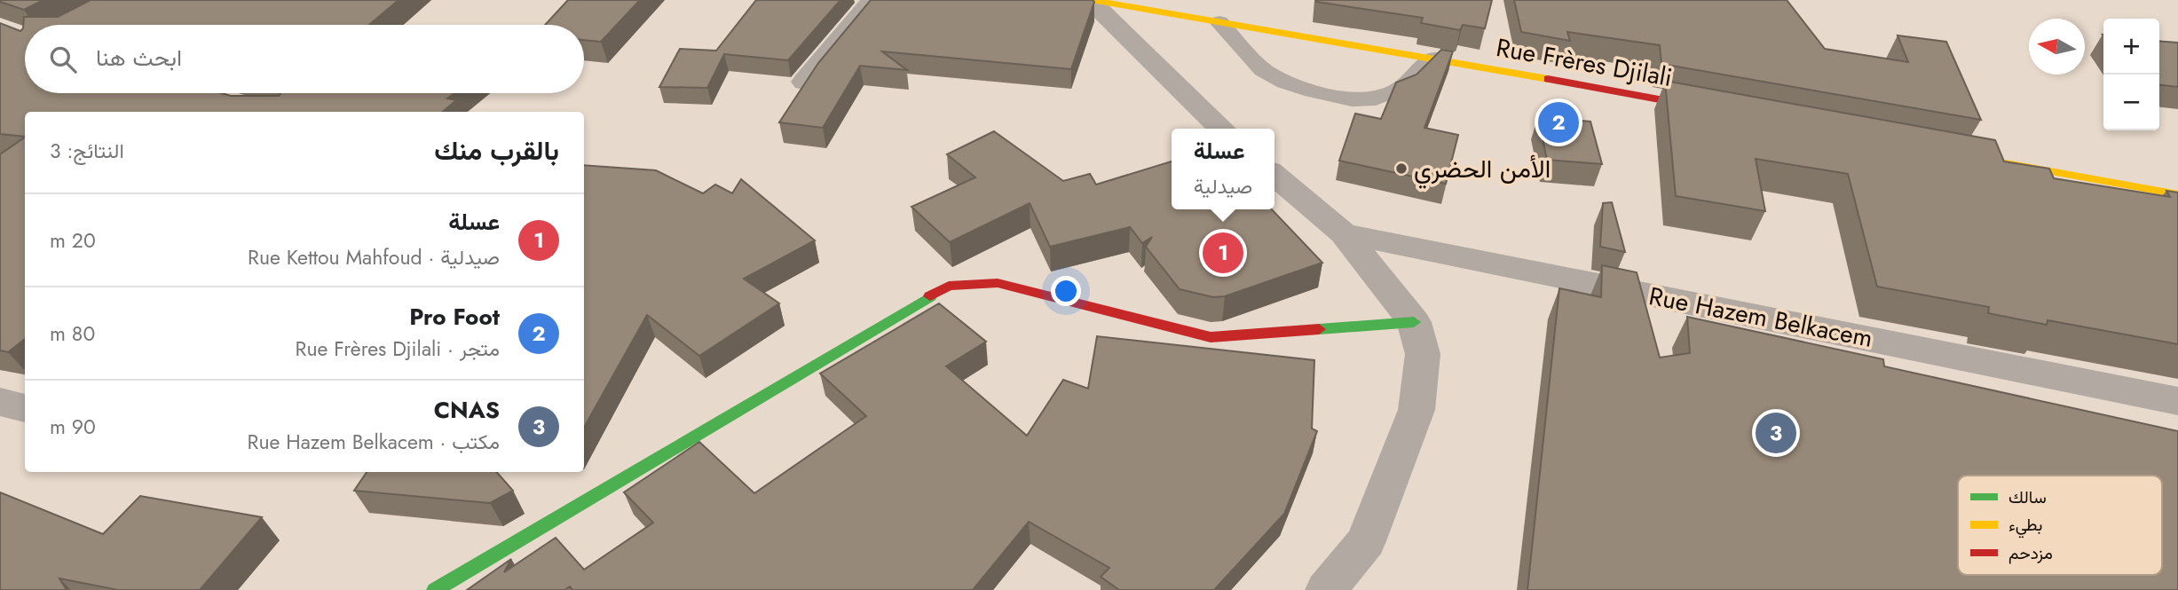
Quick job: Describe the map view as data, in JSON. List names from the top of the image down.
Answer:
{
  "streets": {
    "main road": ["Rue Frères Djilali"],
    "street": ["Rue Hazem Belkacem"]
  },
  "places": ["الأمن الحضري"],
  "legend": ["سالك", "بطيء", "مزدحم"],
  "north": "left",
  "page": {
    "map_buttons": ["+", "−"],
    "search": "ابحث هنا",
    "pins": ["2", "1", "3"],
    "heading": ["بالقرب منك", "النتائج: 3"],
    "popup": ["عسلة", "صيدلية"],
    "list": [
      {
        "mark": "1",
        "name": "عسلة",
        "note": "صيدلية · Rue Kettou Mahfoud",
        "value": "20 m"
      },
      {
        "mark": "2",
        "name": "Pro Foot",
        "note": "متجر · Rue Frères Djilali",
        "value": "80 m"
      },
      {
        "mark": "3",
        "name": "CNAS",
        "note": "مكتب · Rue Hazem Belkacem",
        "value": "90 m"
      }
    ]
  }
}
